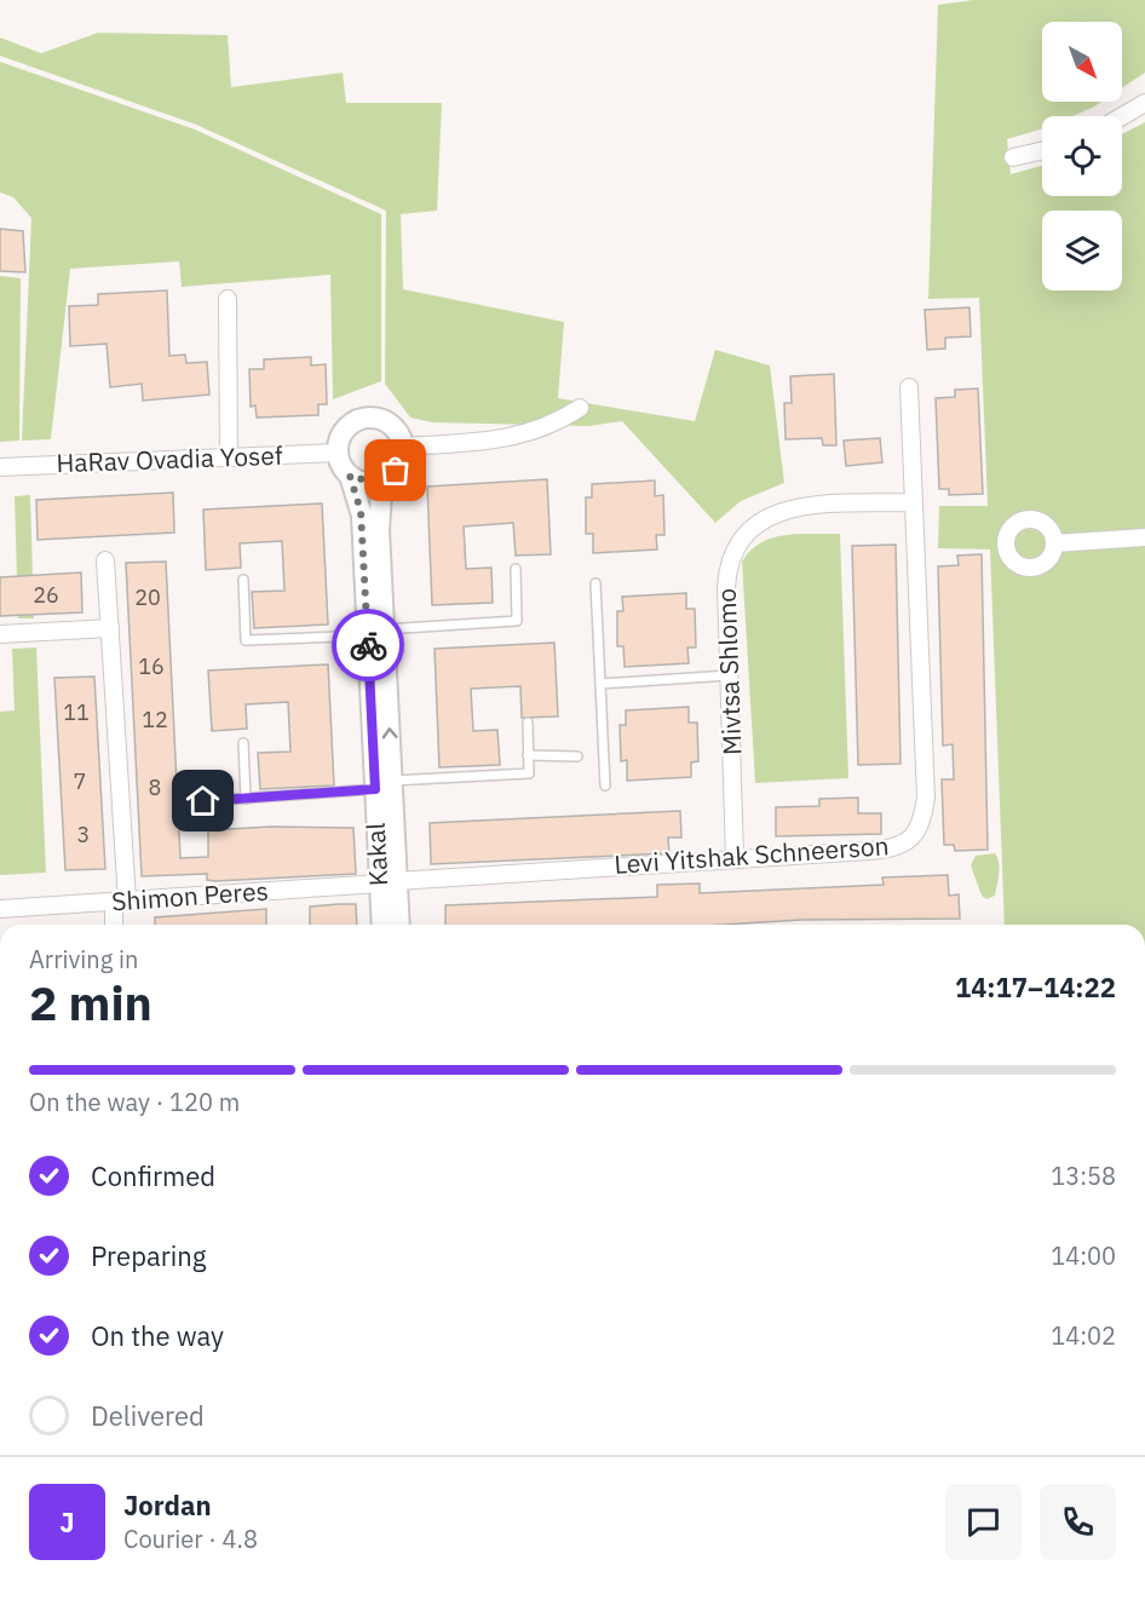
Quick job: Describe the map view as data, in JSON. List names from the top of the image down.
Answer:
{
  "streets": {
    "street": [
      "HaRav Ovadia Yosef",
      "Mivtsa Shlomo",
      "Kakal",
      "Levi Yitshak Schneerson",
      "Shimon Peres"
    ]
  },
  "crossings": [
    ["HaRav Ovadia Yosef", "Kakal"],
    ["Mivtsa Shlomo", "Levi Yitshak Schneerson"],
    ["Kakal", "Levi Yitshak Schneerson"],
    ["Kakal", "Shimon Peres"],
    ["Levi Yitshak Schneerson", "Shimon Peres"]
  ],
  "house_numbers": [
    "26",
    "20",
    "16",
    "11",
    "12",
    "7",
    "8",
    "3"
  ],
  "north": "bottom right",
  "page": {
    "heading": ["2 min", "Arriving in", "14:17–14:22"],
    "panel": ["Jordan", "Courier · 4.8"],
    "bar": "On the way · 120 m",
    "list": [
      ["Confirmed", "13:58"],
      ["Preparing", "14:00"],
      ["On the way", "14:02"],
      "Delivered"
    ],
    "round": "J"
  }
}
